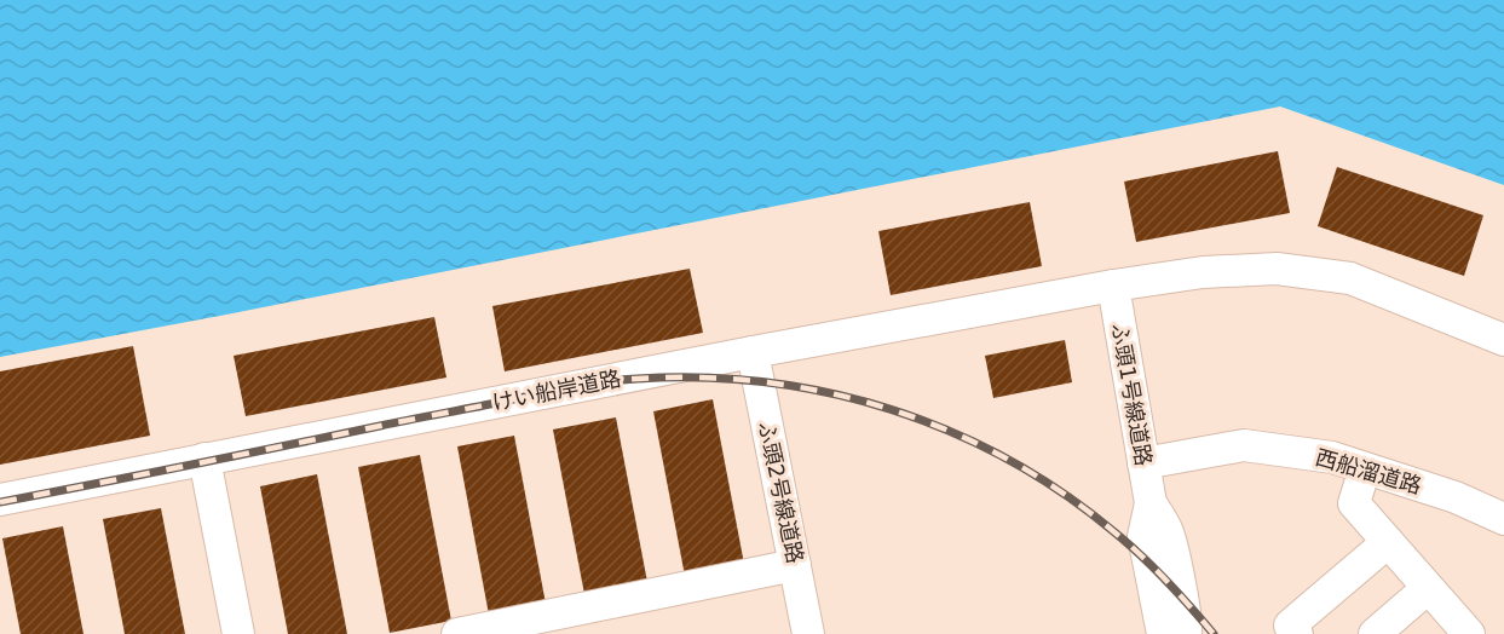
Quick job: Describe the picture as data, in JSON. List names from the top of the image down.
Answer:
{
  "streets": {
    "lane": [
      "けい船岸道路",
      "ふ頭1号線道路",
      "西船溜道路",
      "ふ頭2号線道路"
    ]
  },
  "crossings": [
    ["けい船岸道路", "ふ頭1号線道路"],
    ["けい船岸道路", "ふ頭2号線道路"],
    ["ふ頭1号線道路", "西船溜道路"]
  ]
}
